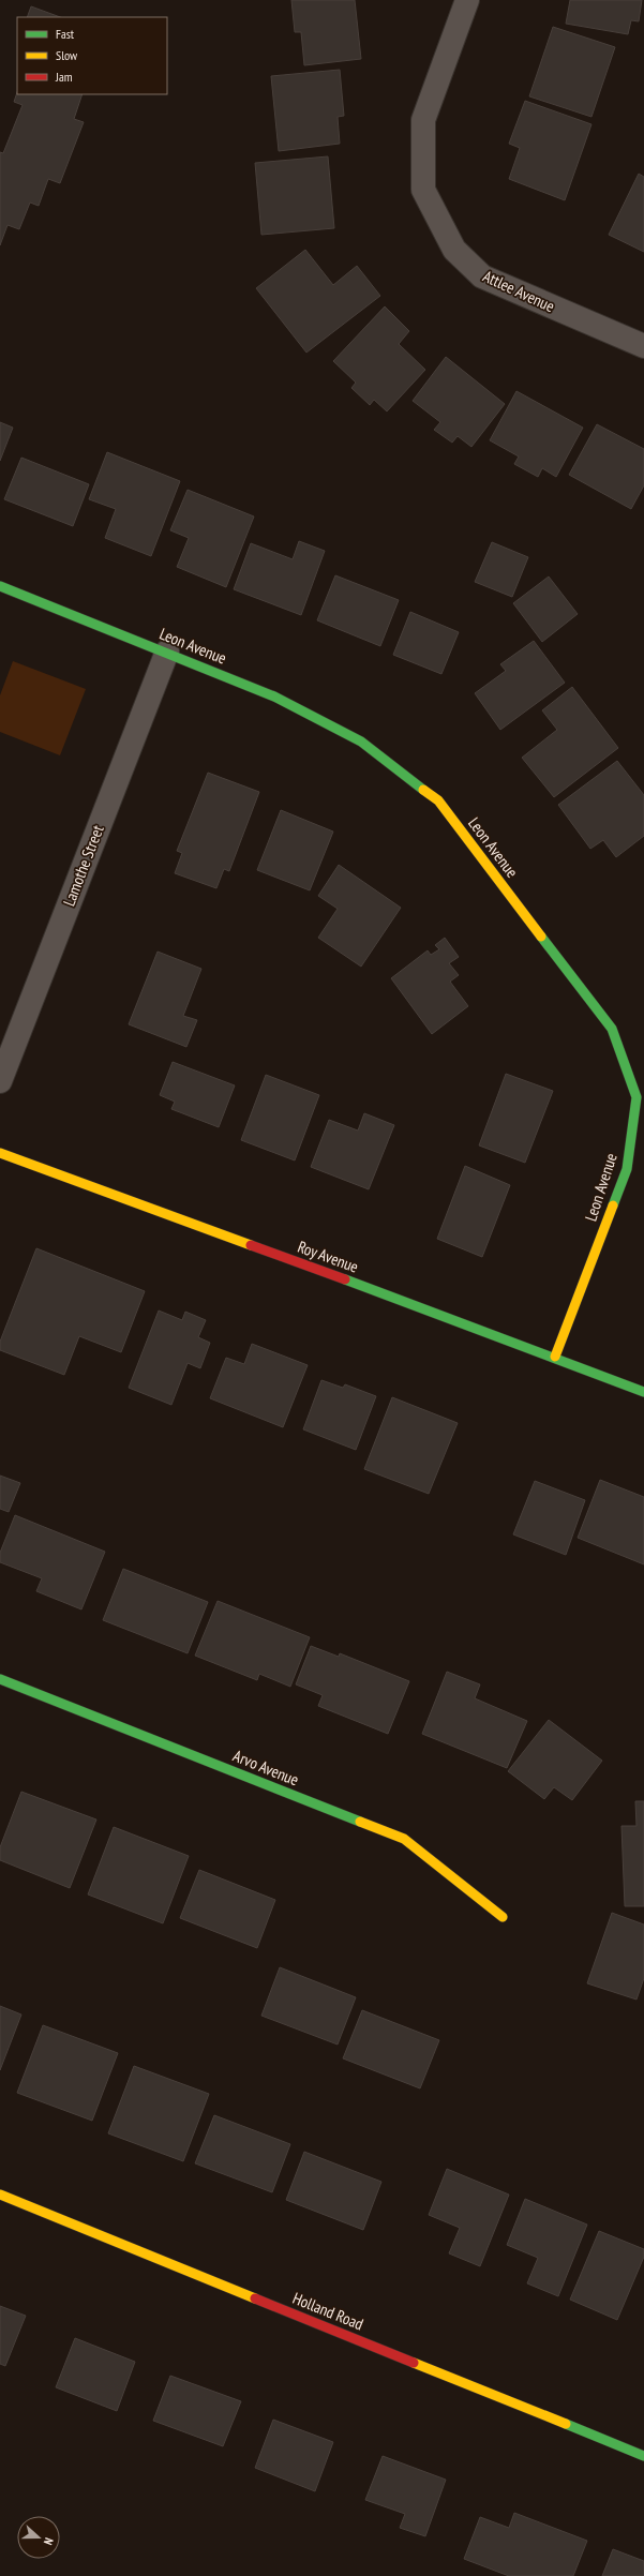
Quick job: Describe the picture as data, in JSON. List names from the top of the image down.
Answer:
{
  "streets": {
    "street": [
      "Attlee Avenue",
      "Leon Avenue",
      "Lamothe Street",
      "Roy Avenue",
      "Arvo Avenue",
      "Holland Road"
    ]
  },
  "crossings": [
    ["Leon Avenue", "Lamothe Street"],
    ["Leon Avenue", "Roy Avenue"]
  ],
  "legend": ["Fast", "Slow", "Jam"],
  "north": "right"
}
